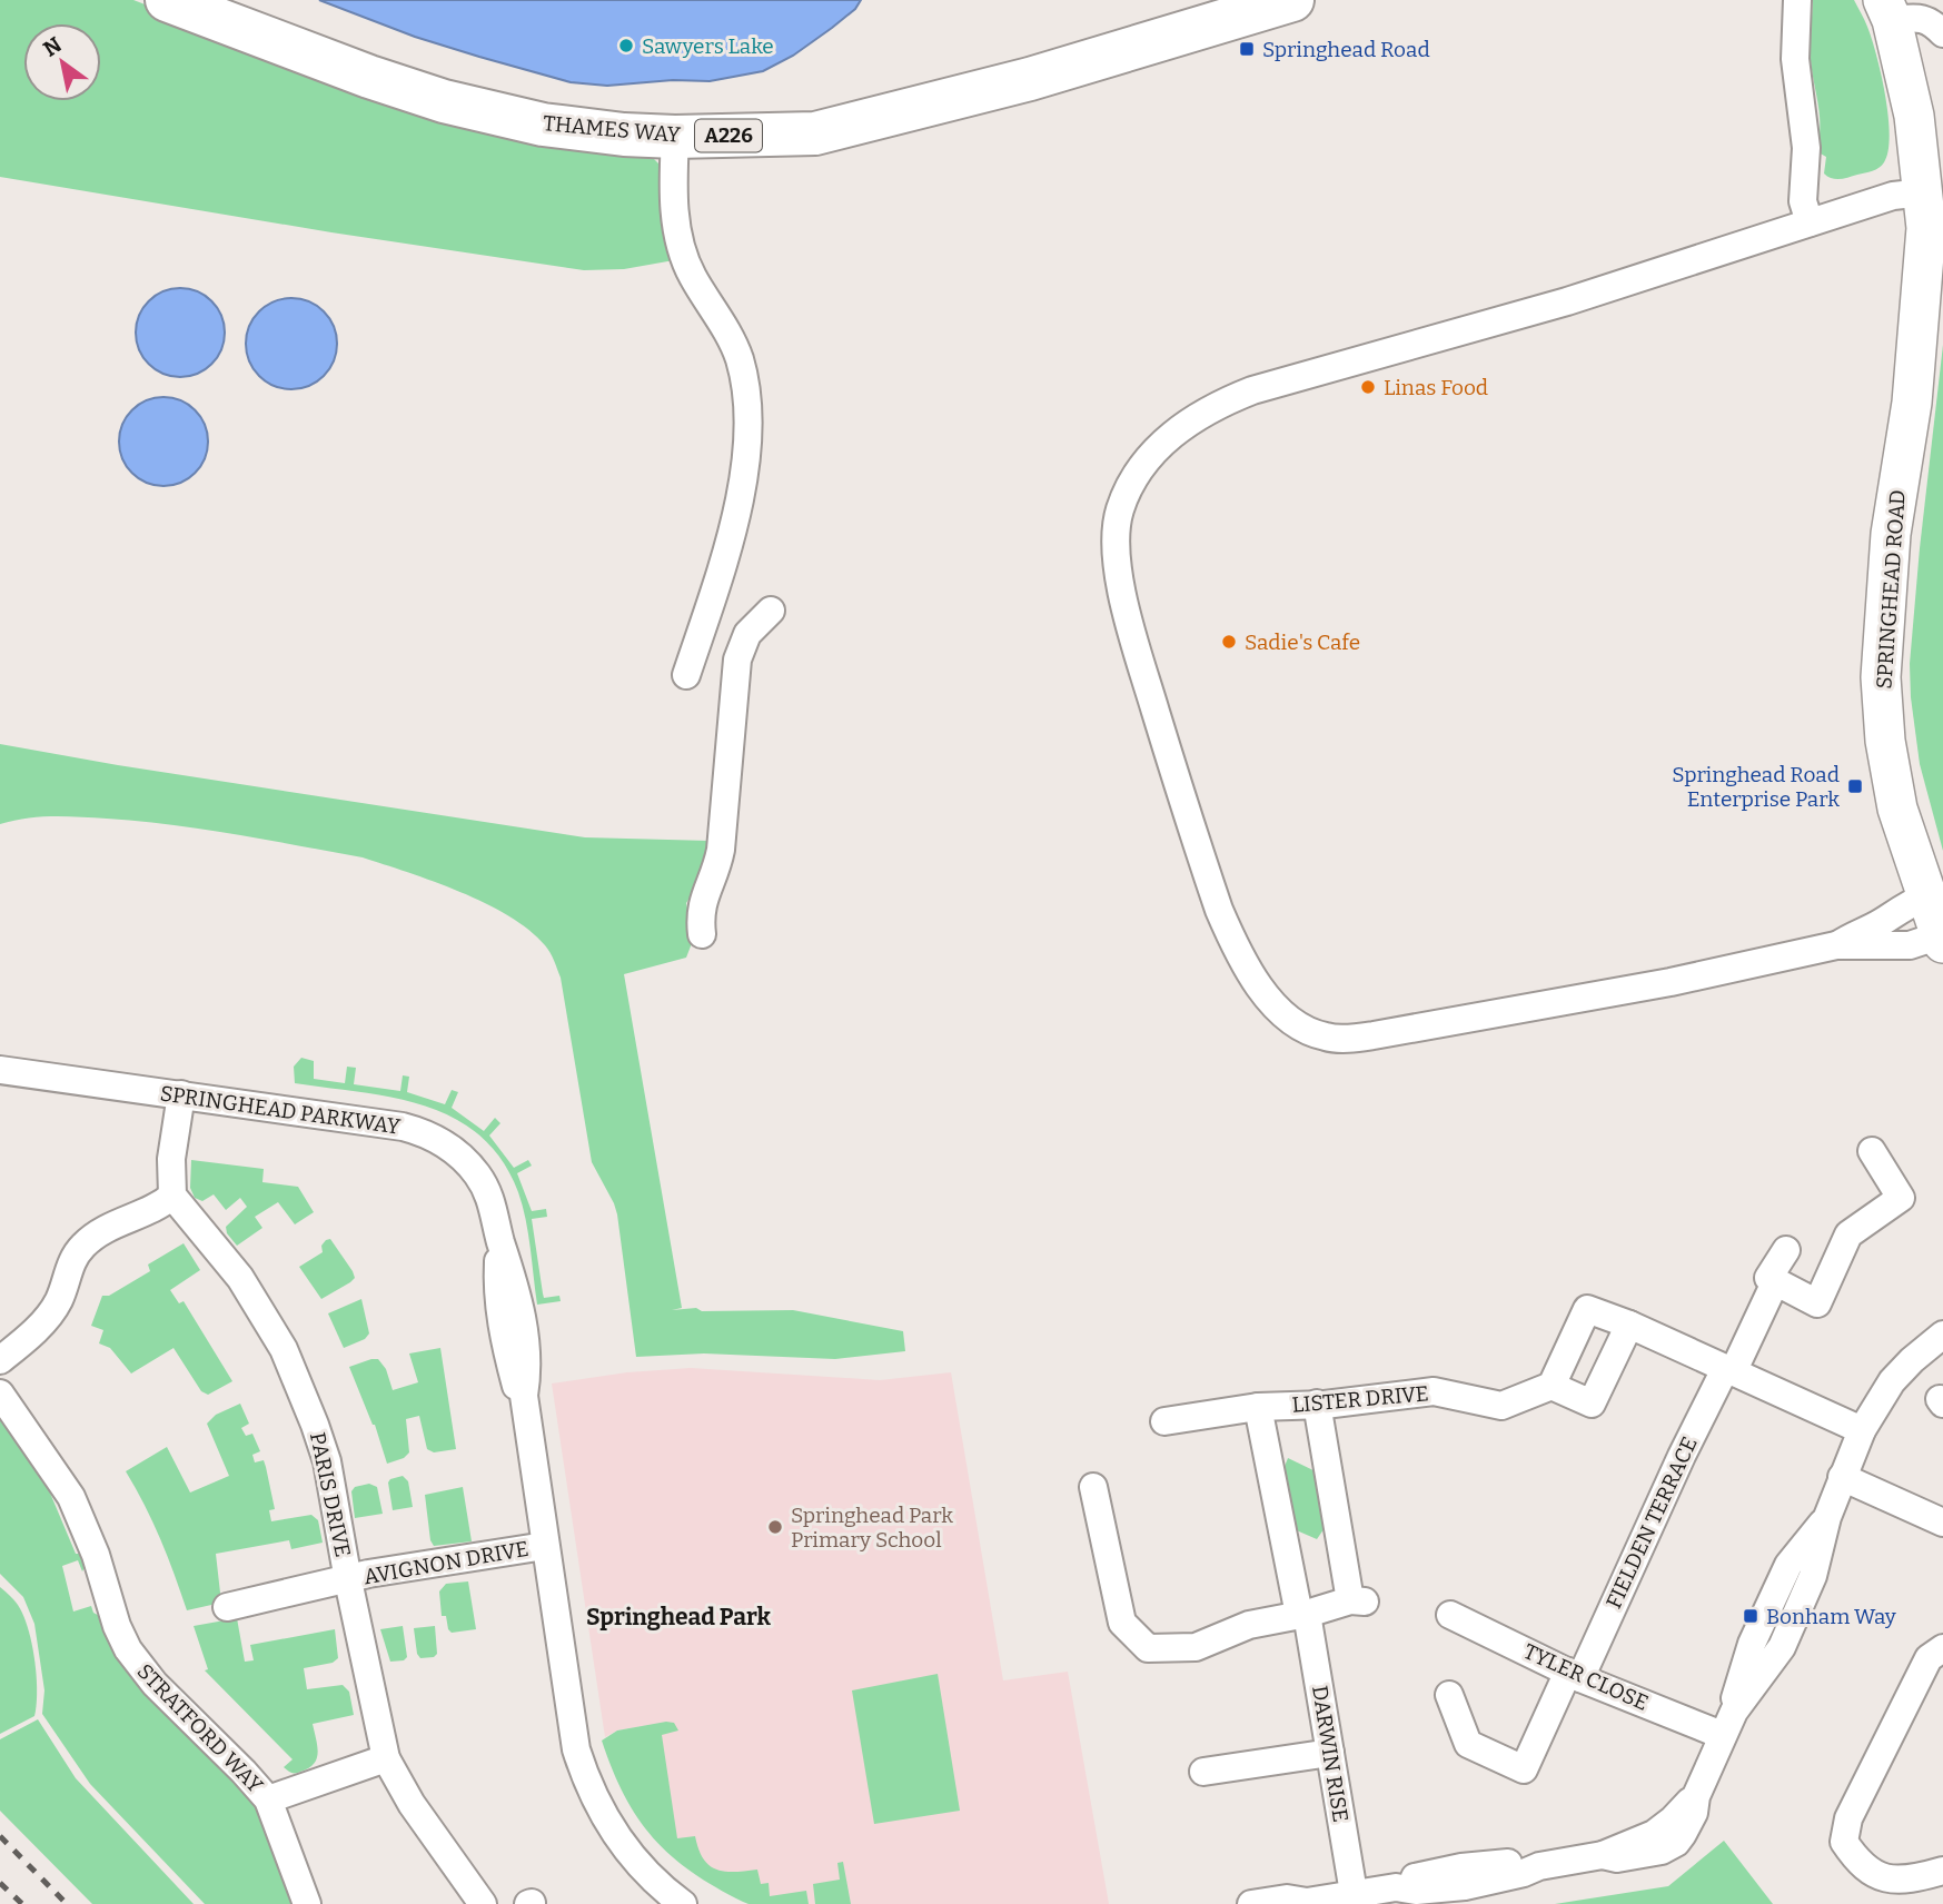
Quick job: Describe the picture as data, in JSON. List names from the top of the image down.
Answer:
{
  "streets": {
    "main road": ["THAMES WAY", "A226", "SPRINGHEAD ROAD"],
    "street": [
      "SPRINGHEAD PARKWAY",
      "LISTER DRIVE",
      "PARIS DRIVE",
      "FIELDEN TERRACE",
      "AVIGNON DRIVE",
      "TYLER CLOSE",
      "STRATFORD WAY",
      "DARWIN RISE"
    ]
  },
  "crossings": [
    ["SPRINGHEAD PARKWAY", "AVIGNON DRIVE"],
    ["LISTER DRIVE", "DARWIN RISE"],
    ["PARIS DRIVE", "AVIGNON DRIVE"],
    ["FIELDEN TERRACE", "TYLER CLOSE"]
  ],
  "districts": ["Springhead Park"],
  "places": {
    "other": [
      "Sawyers Lake",
      "Linas Food",
      "Sadie's Cafe",
      "Springhead Park Primary School"
    ],
    "transit": ["Springhead Road", "Springhead Road Enterprise Park", "Bonham Way"]
  },
  "north": "top left"
}
